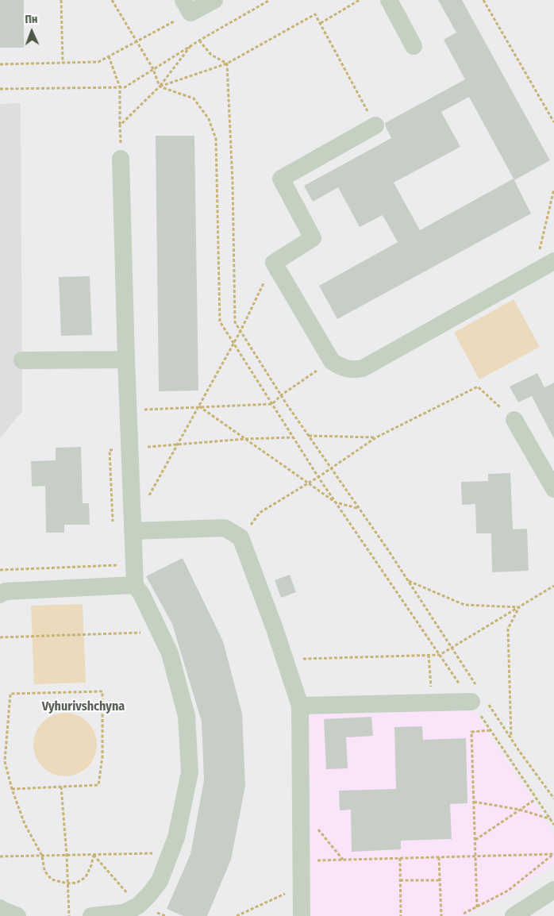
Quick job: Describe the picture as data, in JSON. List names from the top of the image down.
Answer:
{
  "districts": ["Vyhurivshchyna"],
  "north": "top"
}
